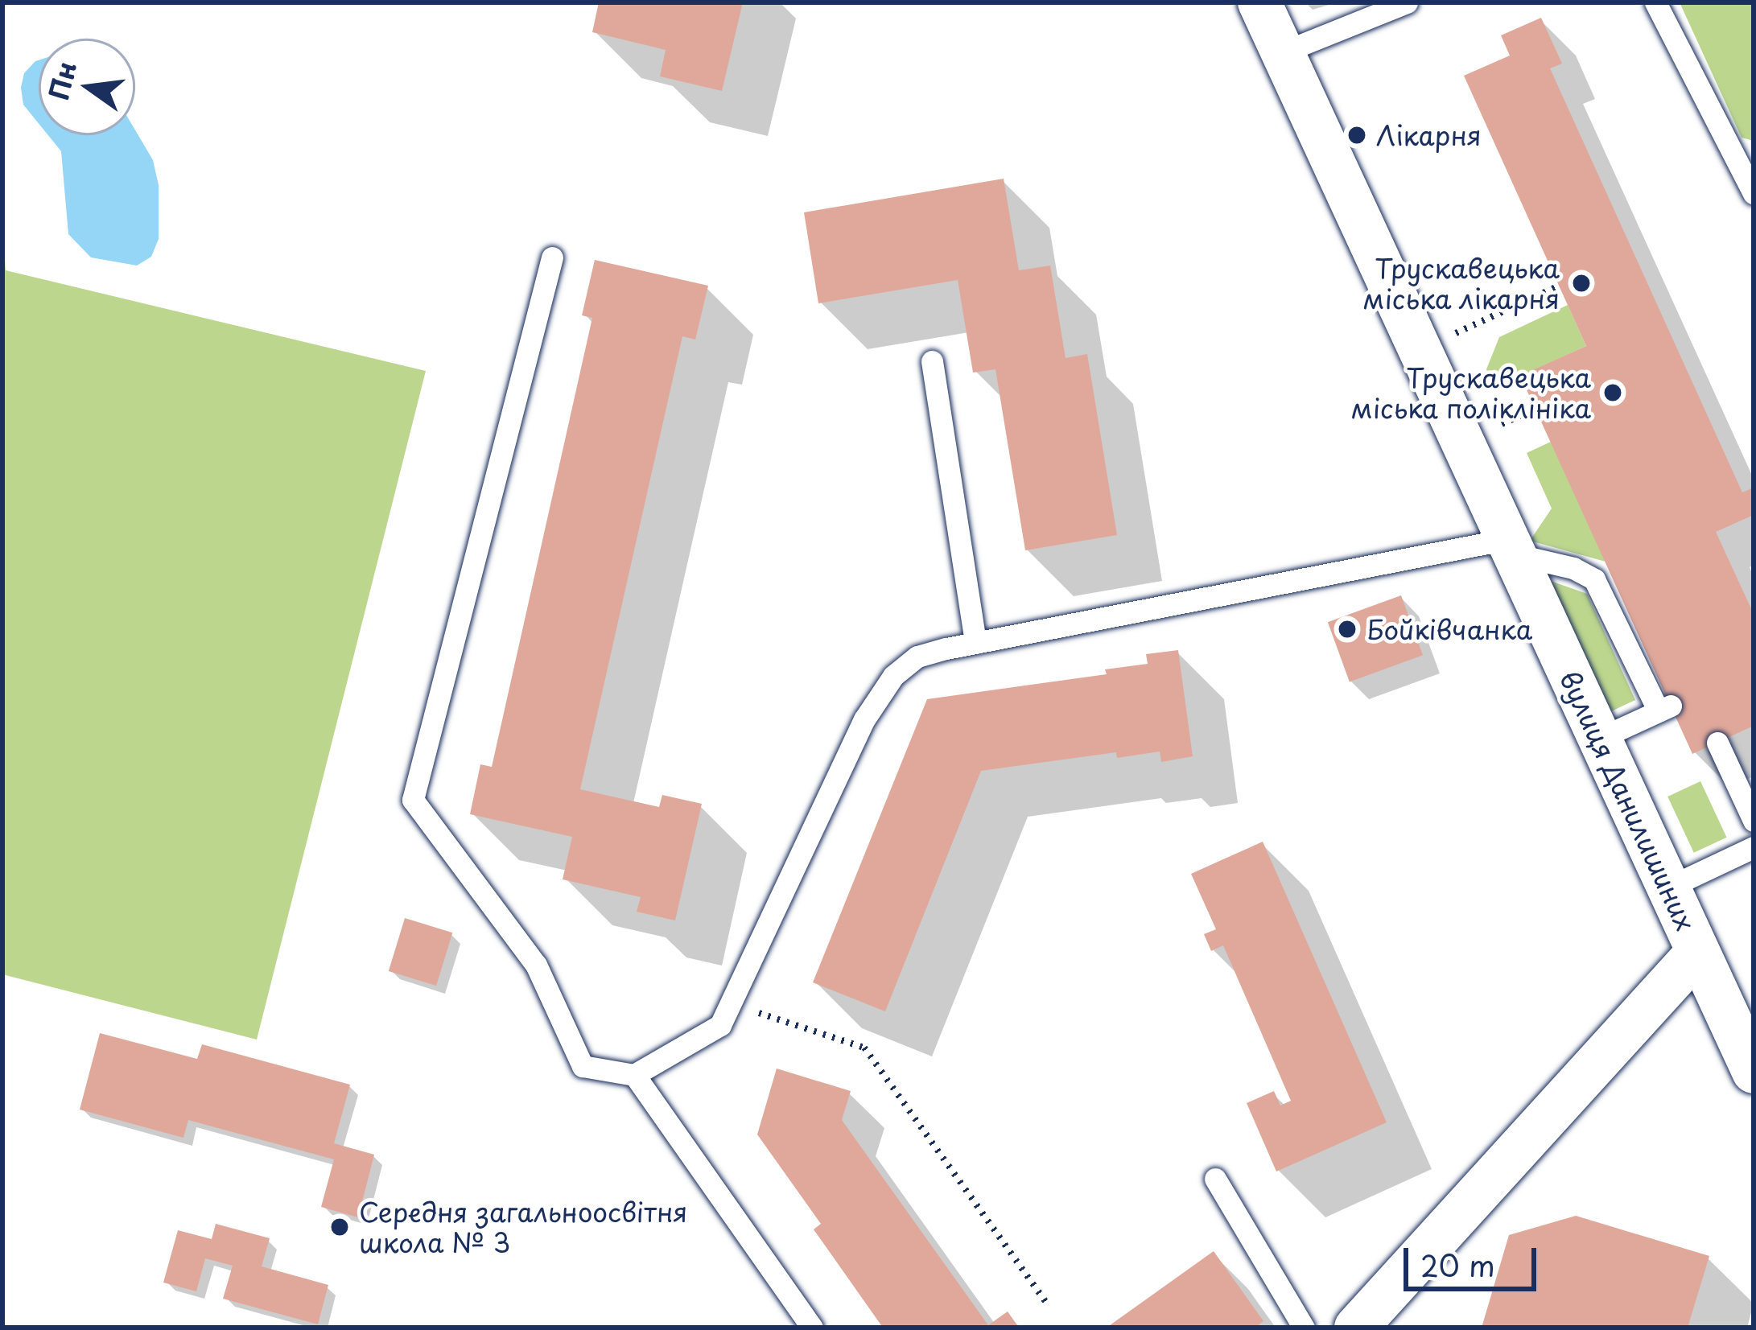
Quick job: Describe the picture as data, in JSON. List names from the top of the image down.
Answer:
{
  "streets": {
    "street": ["вулиця Данилишиних"]
  },
  "places": [
    "Лікарня",
    "Трускавецька міська лікарня",
    "Трускавецька міська поліклініка",
    "Бойківчанка",
    "Середня загальноосвітня школа № 3"
  ],
  "scale_bar": "20 m",
  "north": "left"
}
